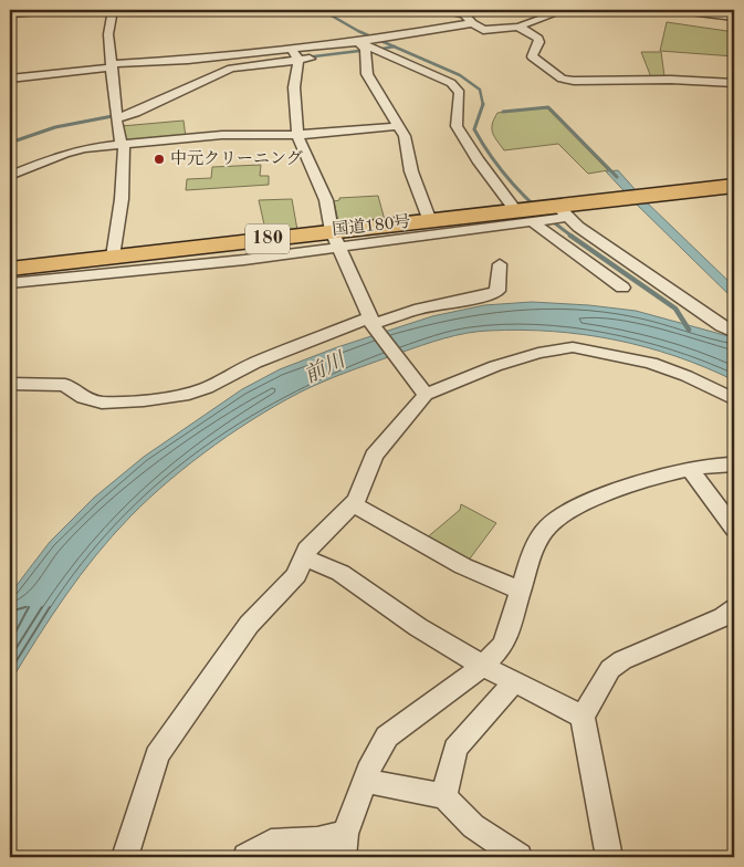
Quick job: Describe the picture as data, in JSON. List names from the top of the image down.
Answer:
{
  "streets": {
    "highway": ["国道180号", "180"]
  },
  "water": ["前川"],
  "places": ["中元クリーニング"]
}
